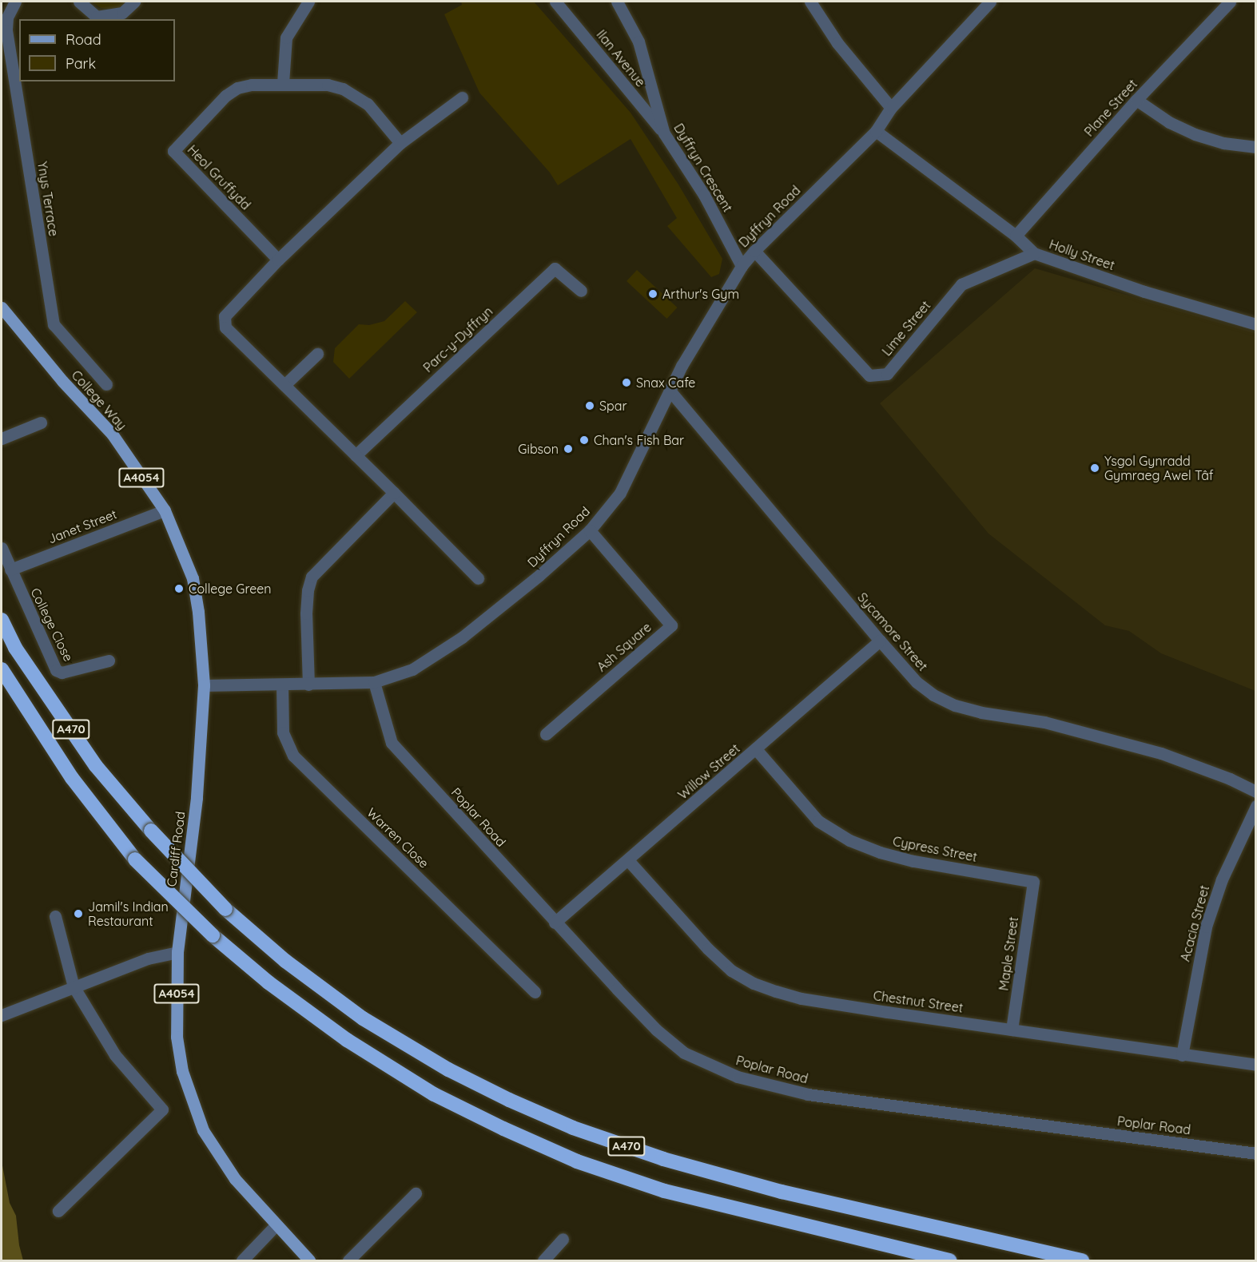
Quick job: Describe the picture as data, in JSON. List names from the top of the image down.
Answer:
{
  "streets": {
    "highway": ["A470"],
    "main road": ["College Way", "A4054", "Cardiff Road"],
    "street": [
      "Ilan Avenue",
      "Plane Street",
      "Dyffryn Crescent",
      "Heol Gruffydd",
      "Ynys Terrace",
      "Dyffryn Road",
      "Holly Street",
      "Lime Street",
      "Parc-y-Dyffryn",
      "Janet Street",
      "College Close",
      "Sycamore Street",
      "Ash Square",
      "Willow Street",
      "Poplar Road",
      "Warren Close",
      "Cypress Street",
      "Acacia Street",
      "Maple Street",
      "Chestnut Street"
    ]
  },
  "crossings": [
    ["Ilan Avenue", "Dyffryn Crescent"],
    ["Plane Street", "Holly Street"],
    ["Dyffryn Crescent", "Dyffryn Road"],
    ["Dyffryn Road", "Holly Street"],
    ["Dyffryn Road", "Lime Street"],
    ["Dyffryn Road", "College Way"],
    ["Dyffryn Road", "Sycamore Street"],
    ["Dyffryn Road", "Ash Square"],
    ["Dyffryn Road", "Poplar Road"],
    ["Dyffryn Road", "Warren Close"],
    ["Dyffryn Road", "Cardiff Road"],
    ["Holly Street", "Lime Street"],
    ["College Way", "Janet Street"],
    ["College Way", "Cardiff Road"],
    ["Janet Street", "College Close"],
    ["Sycamore Street", "Willow Street"],
    ["Willow Street", "Poplar Road"],
    ["Willow Street", "Cypress Street"],
    ["Willow Street", "Chestnut Street"],
    ["Cypress Street", "Maple Street"],
    ["Acacia Street", "Chestnut Street"],
    ["Maple Street", "Chestnut Street"]
  ],
  "places": [
    "Arthur's Gym",
    "Snax Cafe",
    "Spar",
    "Chan's Fish Bar",
    "Gibson",
    "Ysgol Gynradd Gymraeg Awel Tâf",
    "College Green",
    "Jamil's Indian Restaurant"
  ],
  "legend": ["Road", "Park"]
}
